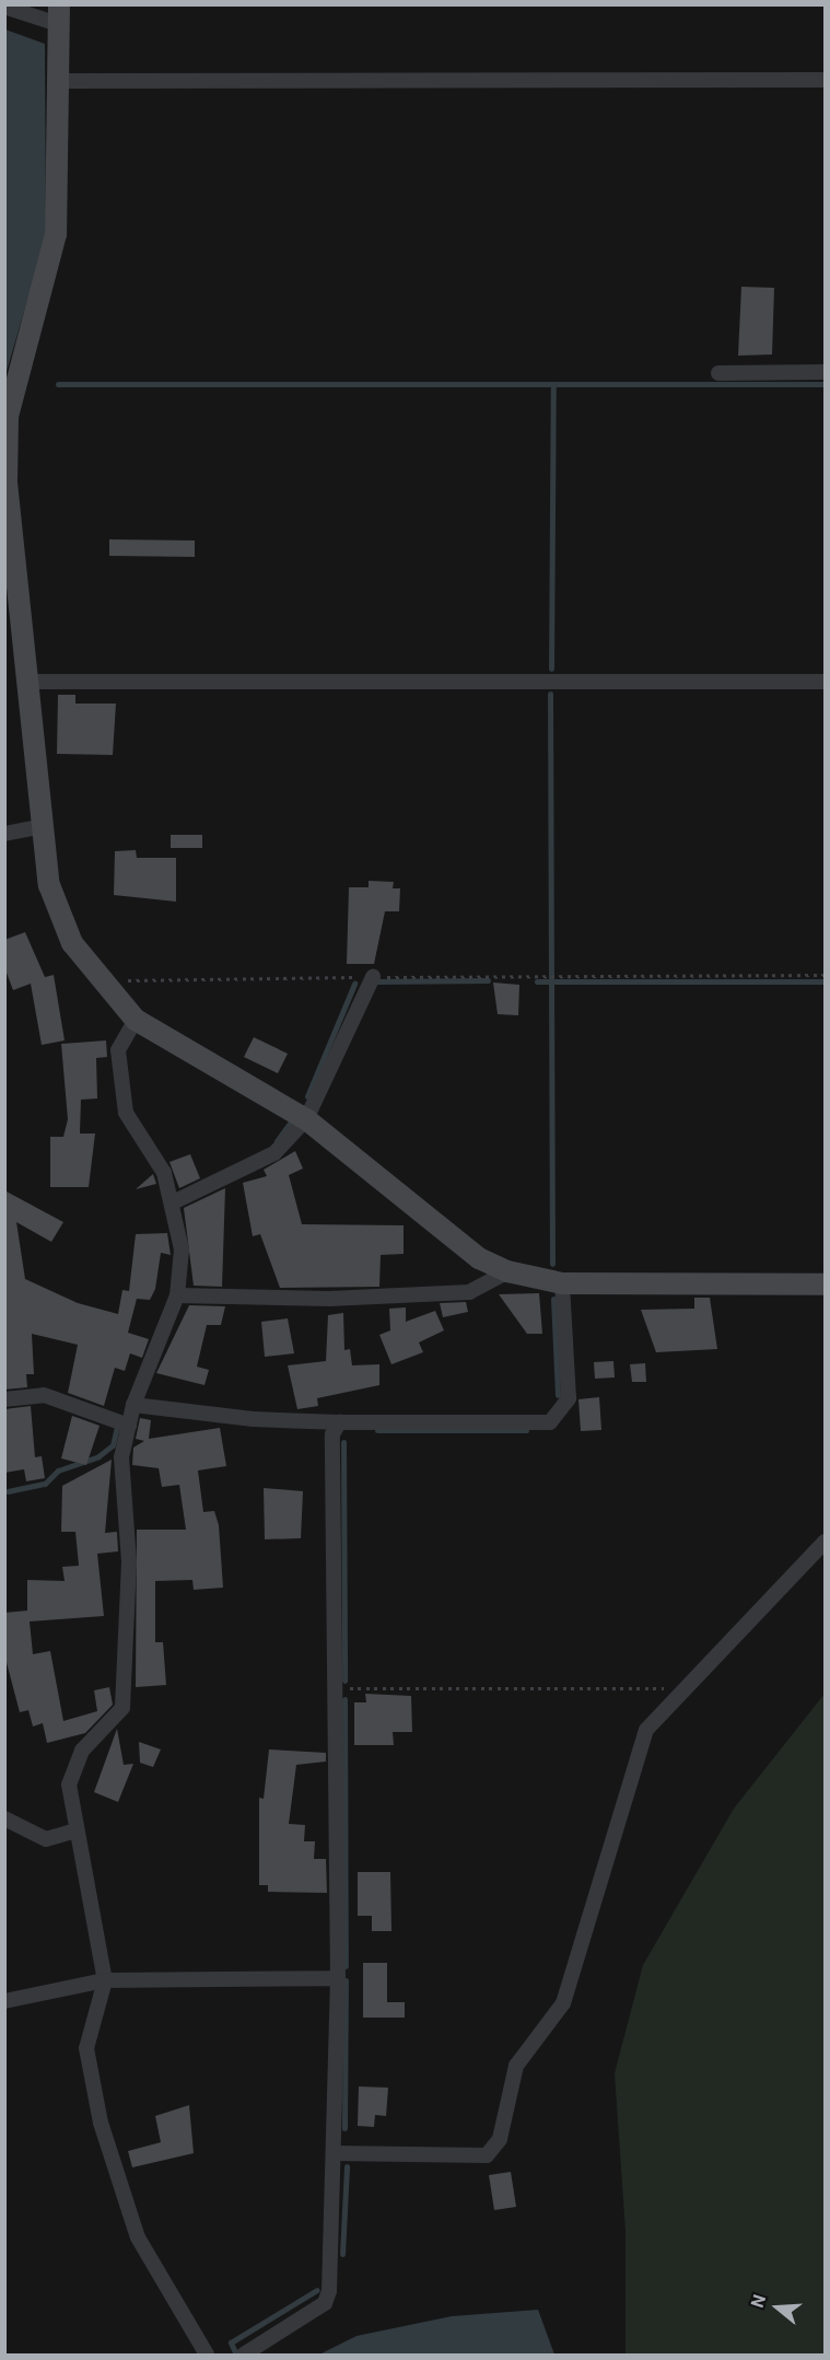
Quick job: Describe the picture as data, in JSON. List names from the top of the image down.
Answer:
{
  "north": "left"
}
